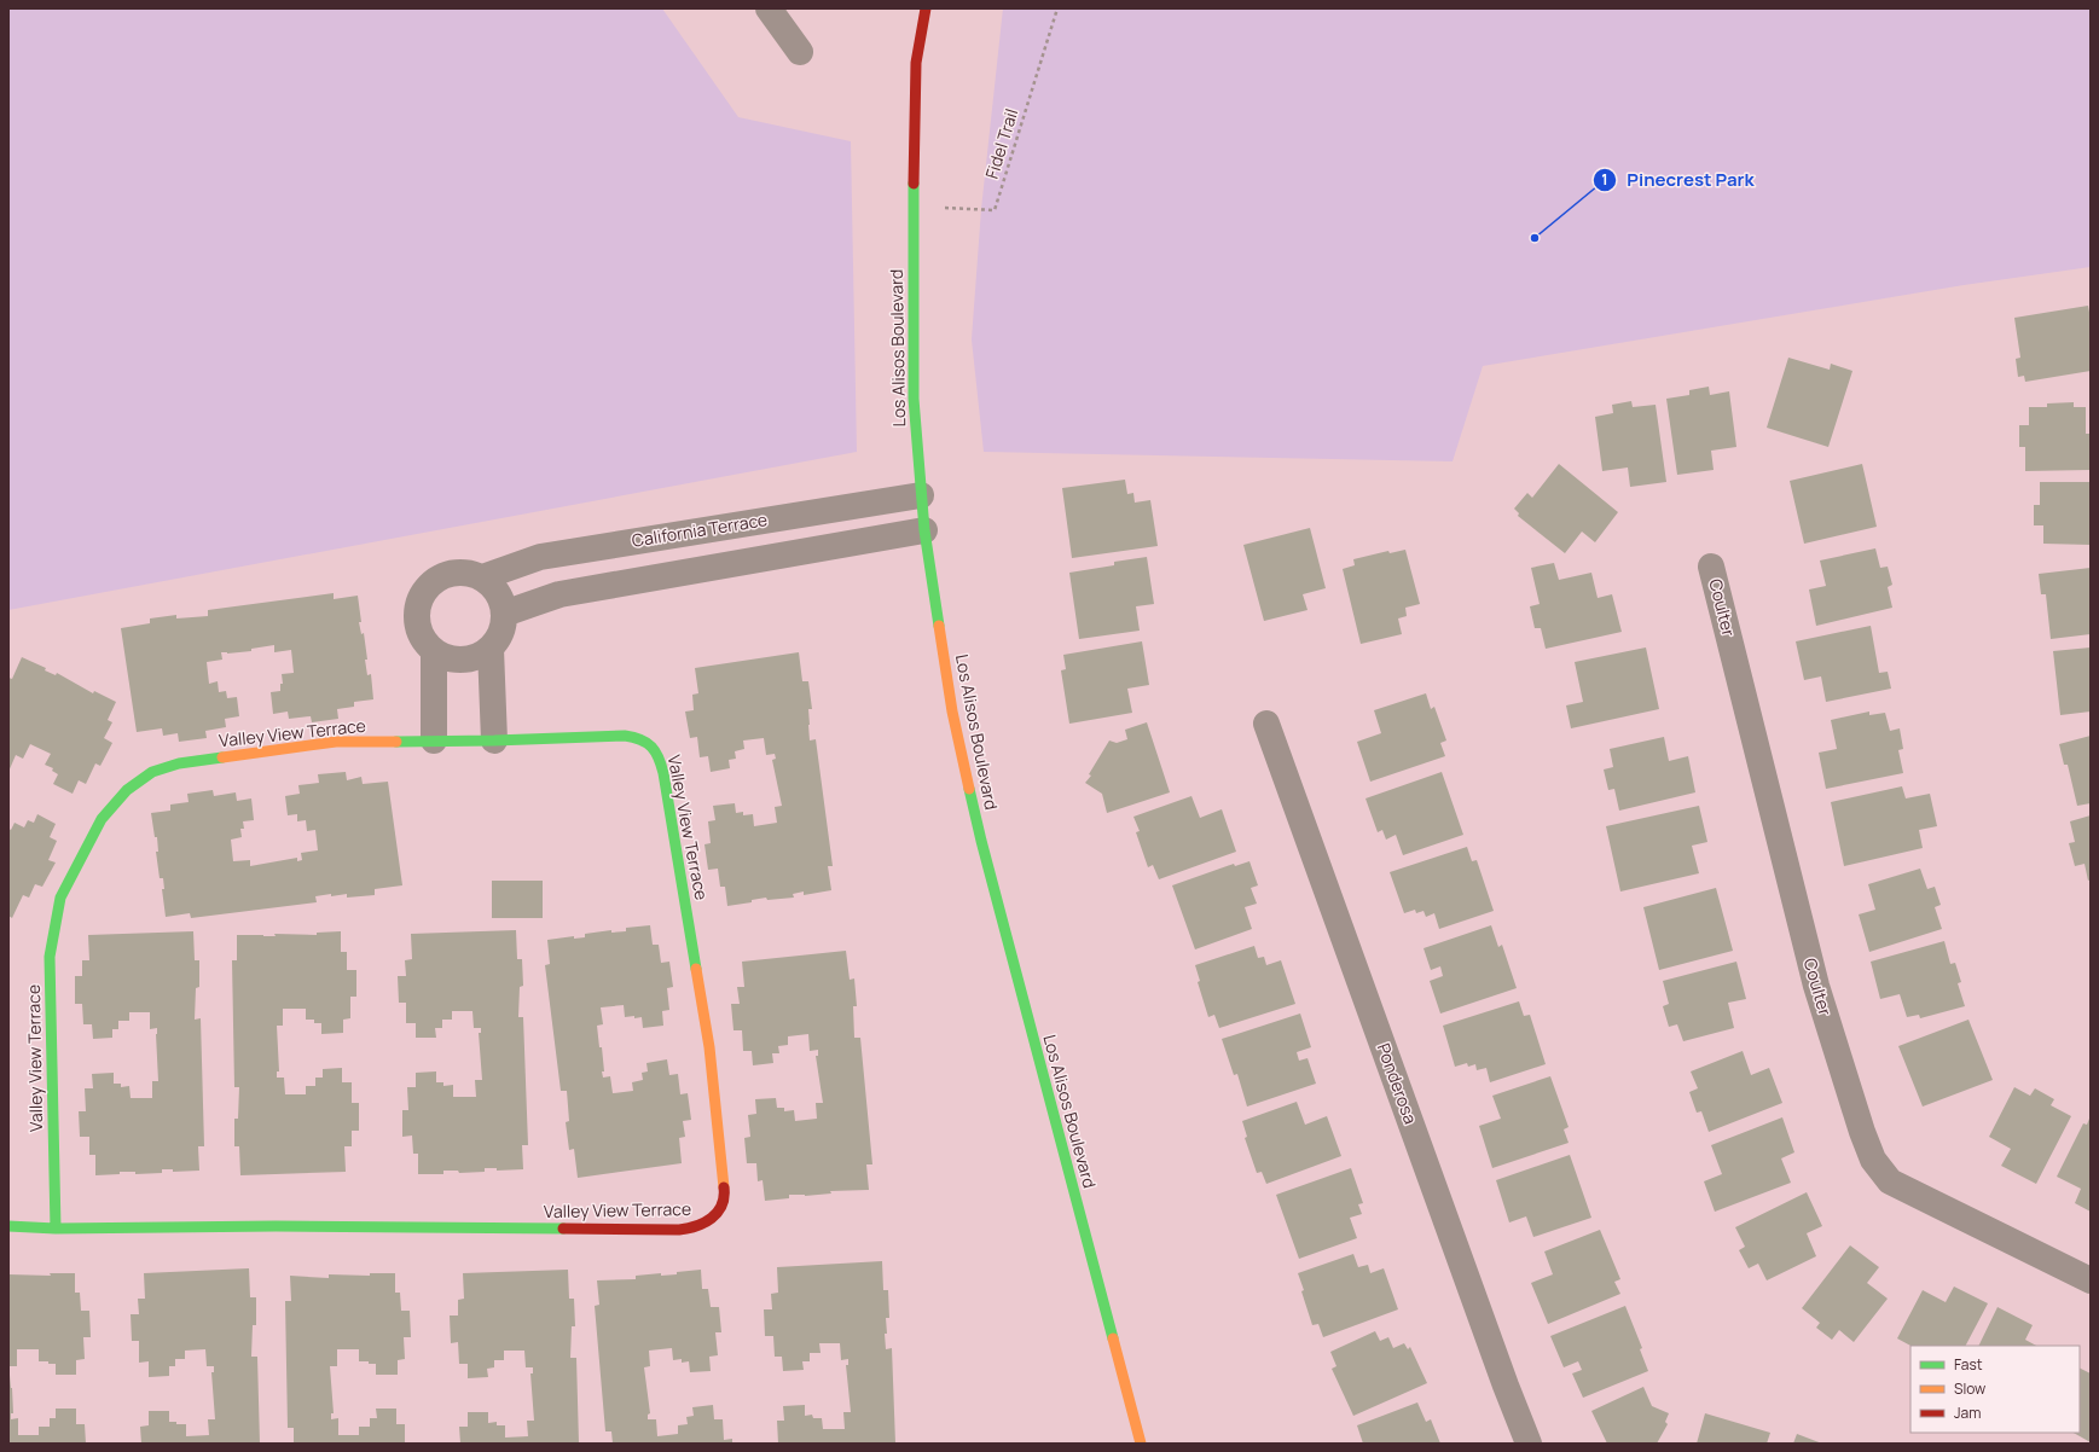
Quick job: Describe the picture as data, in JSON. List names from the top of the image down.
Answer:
{
  "streets": {
    "street": [
      "Los Alisos Boulevard",
      "California Terrace",
      "Coulter",
      "Valley View Terrace",
      "Ponderosa"
    ],
    "path": ["Fidel Trail"]
  },
  "crossings": [
    ["Fidel Trail", "Los Alisos Boulevard"],
    ["Los Alisos Boulevard", "California Terrace"]
  ],
  "places": ["Pinecrest Park"],
  "legend": ["Fast", "Slow", "Jam"]
}
